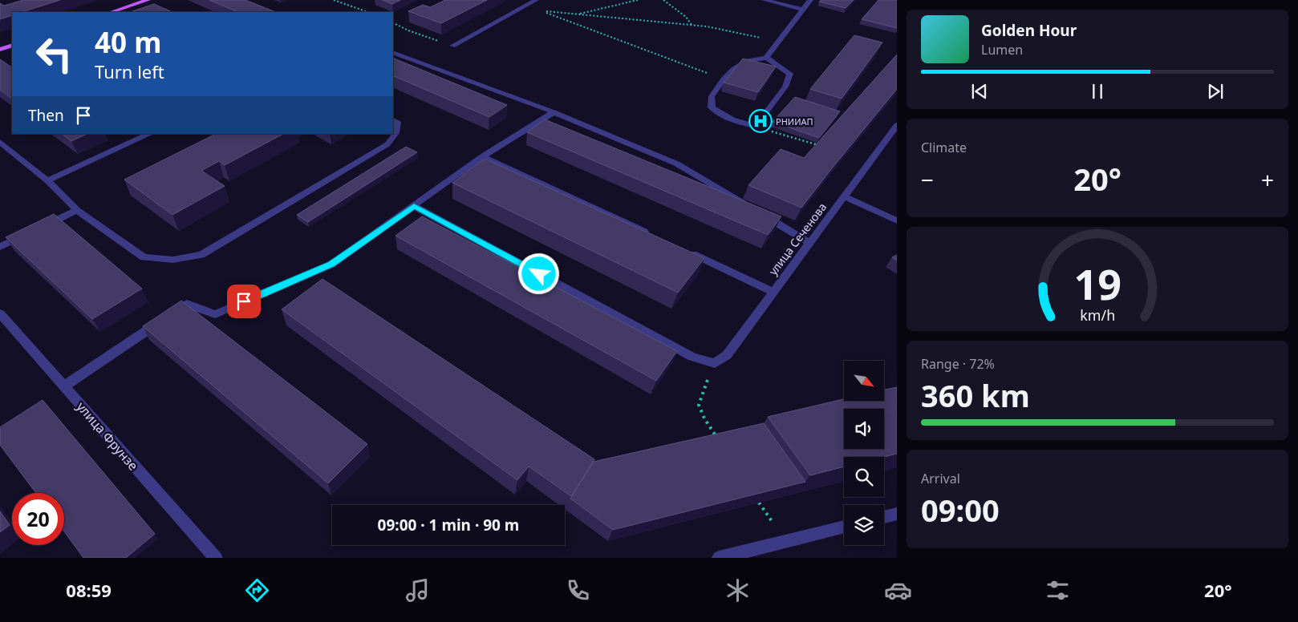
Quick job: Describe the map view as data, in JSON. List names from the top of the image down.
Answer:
{
  "streets": {
    "street": ["улица Сеченова", "улица Фрунзе"]
  },
  "places": {
    "hospital": ["РНИИАП"]
  },
  "north": "bottom right",
  "page": {
    "turn": ["40 m", "Turn left"],
    "song": ["Golden Hour", "Lumen"],
    "then": "Then",
    "tile": [
      "Climate",
      ["Range · 72%", "360 km"],
      ["Arrival", "09:00"]
    ],
    "heat": ["−", "20°", "+"],
    "limit": "20",
    "trip": "09:00 · 1 min · 90 m",
    "tabs": ["08:59", "20°"],
    "gauge": ["19", "km/h"]
  }
}
